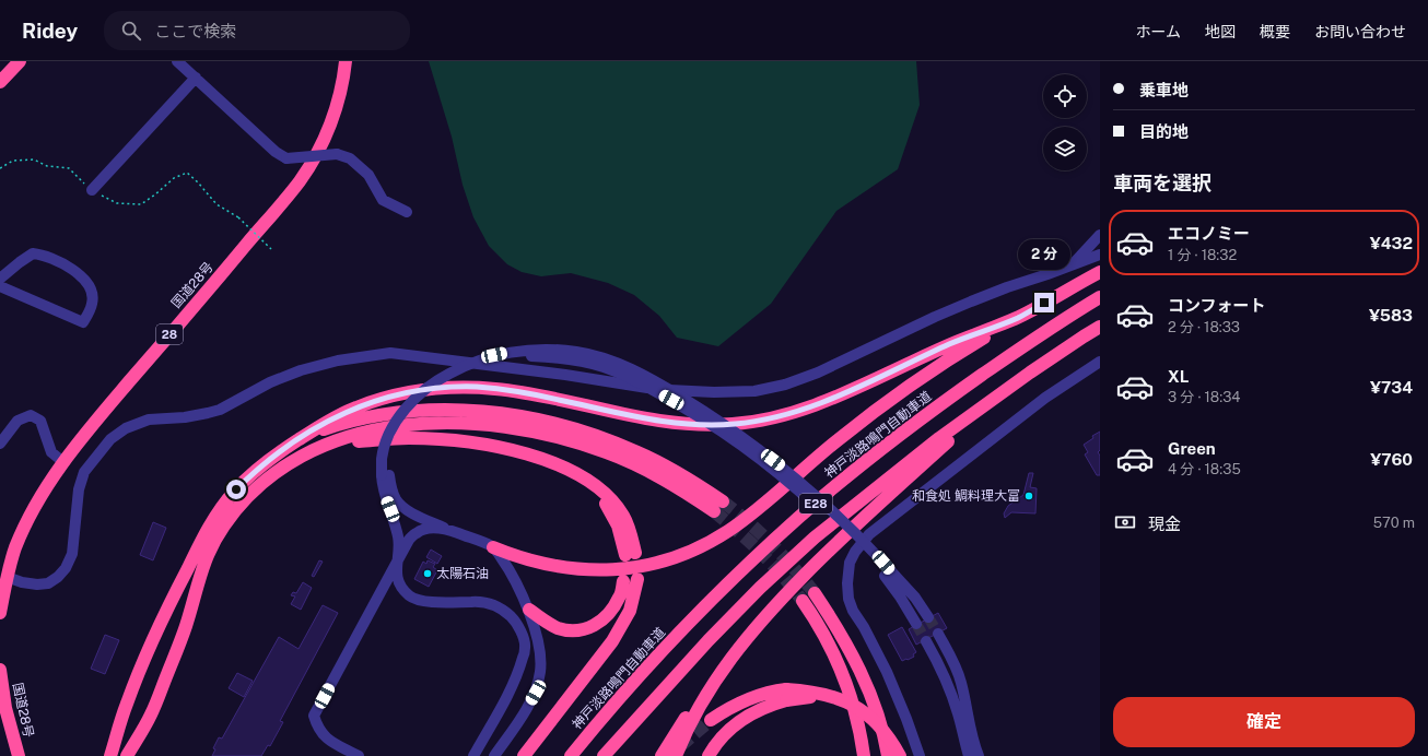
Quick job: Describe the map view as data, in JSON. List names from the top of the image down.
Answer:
{
  "streets": {
    "highway": [
      "国道28号",
      "28",
      "神戸淡路鳴門自動車道",
      "E28"
    ]
  },
  "places": ["和食処 鯛料理大富", "太陽石油"],
  "page": {
    "header": "Ridey",
    "search": "ここで検索",
    "nav": [
      "ホーム",
      "地図",
      "概要",
      "お問い合わせ"
    ],
    "banner": ["乗車地", "目的地"],
    "heading": "車両を選択",
    "list": [
      {
        "name": "エコノミー",
        "note": "1 分 · 18:32",
        "value": "¥432"
      },
      {
        "name": "コンフォート",
        "note": "2 分 · 18:33",
        "value": "¥583"
      },
      {
        "name": "XL",
        "note": "3 分 · 18:34",
        "value": "¥734"
      },
      {
        "name": "Green",
        "note": "4 分 · 18:35",
        "value": "¥760"
      }
    ],
    "bubble": "2 分",
    "pay": ["現金", "570 m"],
    "buttons": "確定"
  }
}
